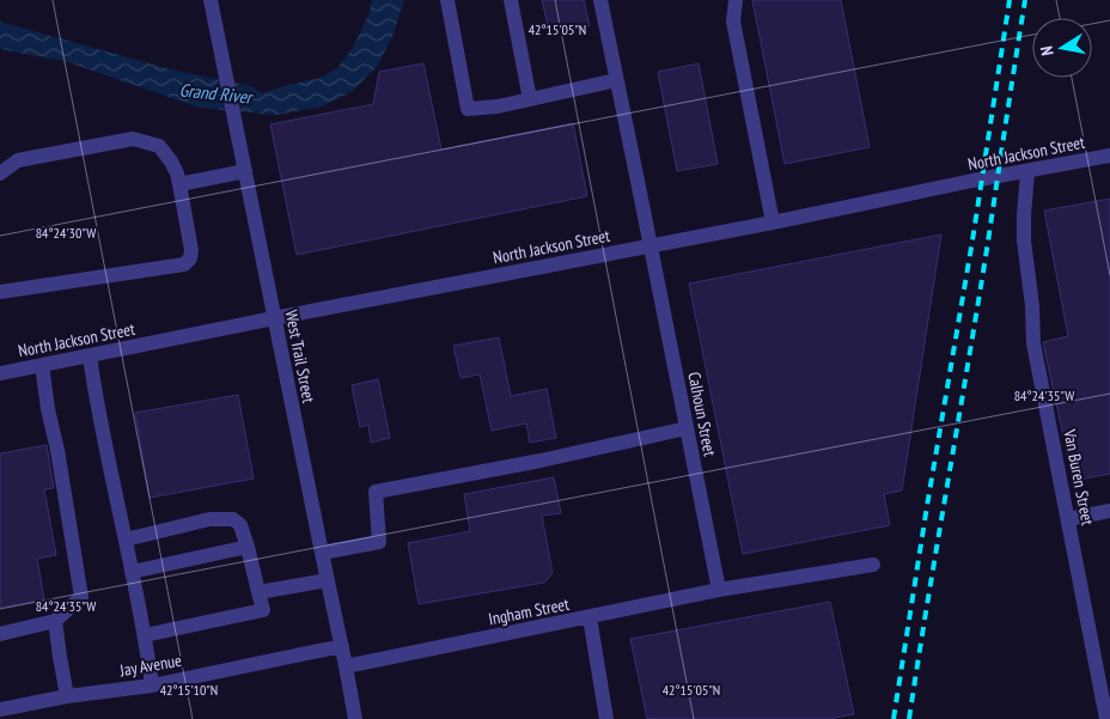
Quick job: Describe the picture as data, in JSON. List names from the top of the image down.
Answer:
{
  "streets": {
    "street": [
      "North Jackson Street",
      "West Trail Street",
      "Calhoun Street",
      "Van Buren Street",
      "Ingham Street",
      "Jay Avenue"
    ]
  },
  "crossings": [
    ["North Jackson Street", "West Trail Street"],
    ["North Jackson Street", "Calhoun Street"],
    ["North Jackson Street", "Van Buren Street"],
    ["West Trail Street", "Ingham Street"],
    ["West Trail Street", "Jay Avenue"],
    ["Calhoun Street", "Ingham Street"]
  ],
  "water": ["Grand River"],
  "north": "left",
  "coordinates": [
    "42°15'05\"N",
    "84°24'30\"W",
    "84°24'35\"W",
    "42°15'10\"N"
  ]
}
